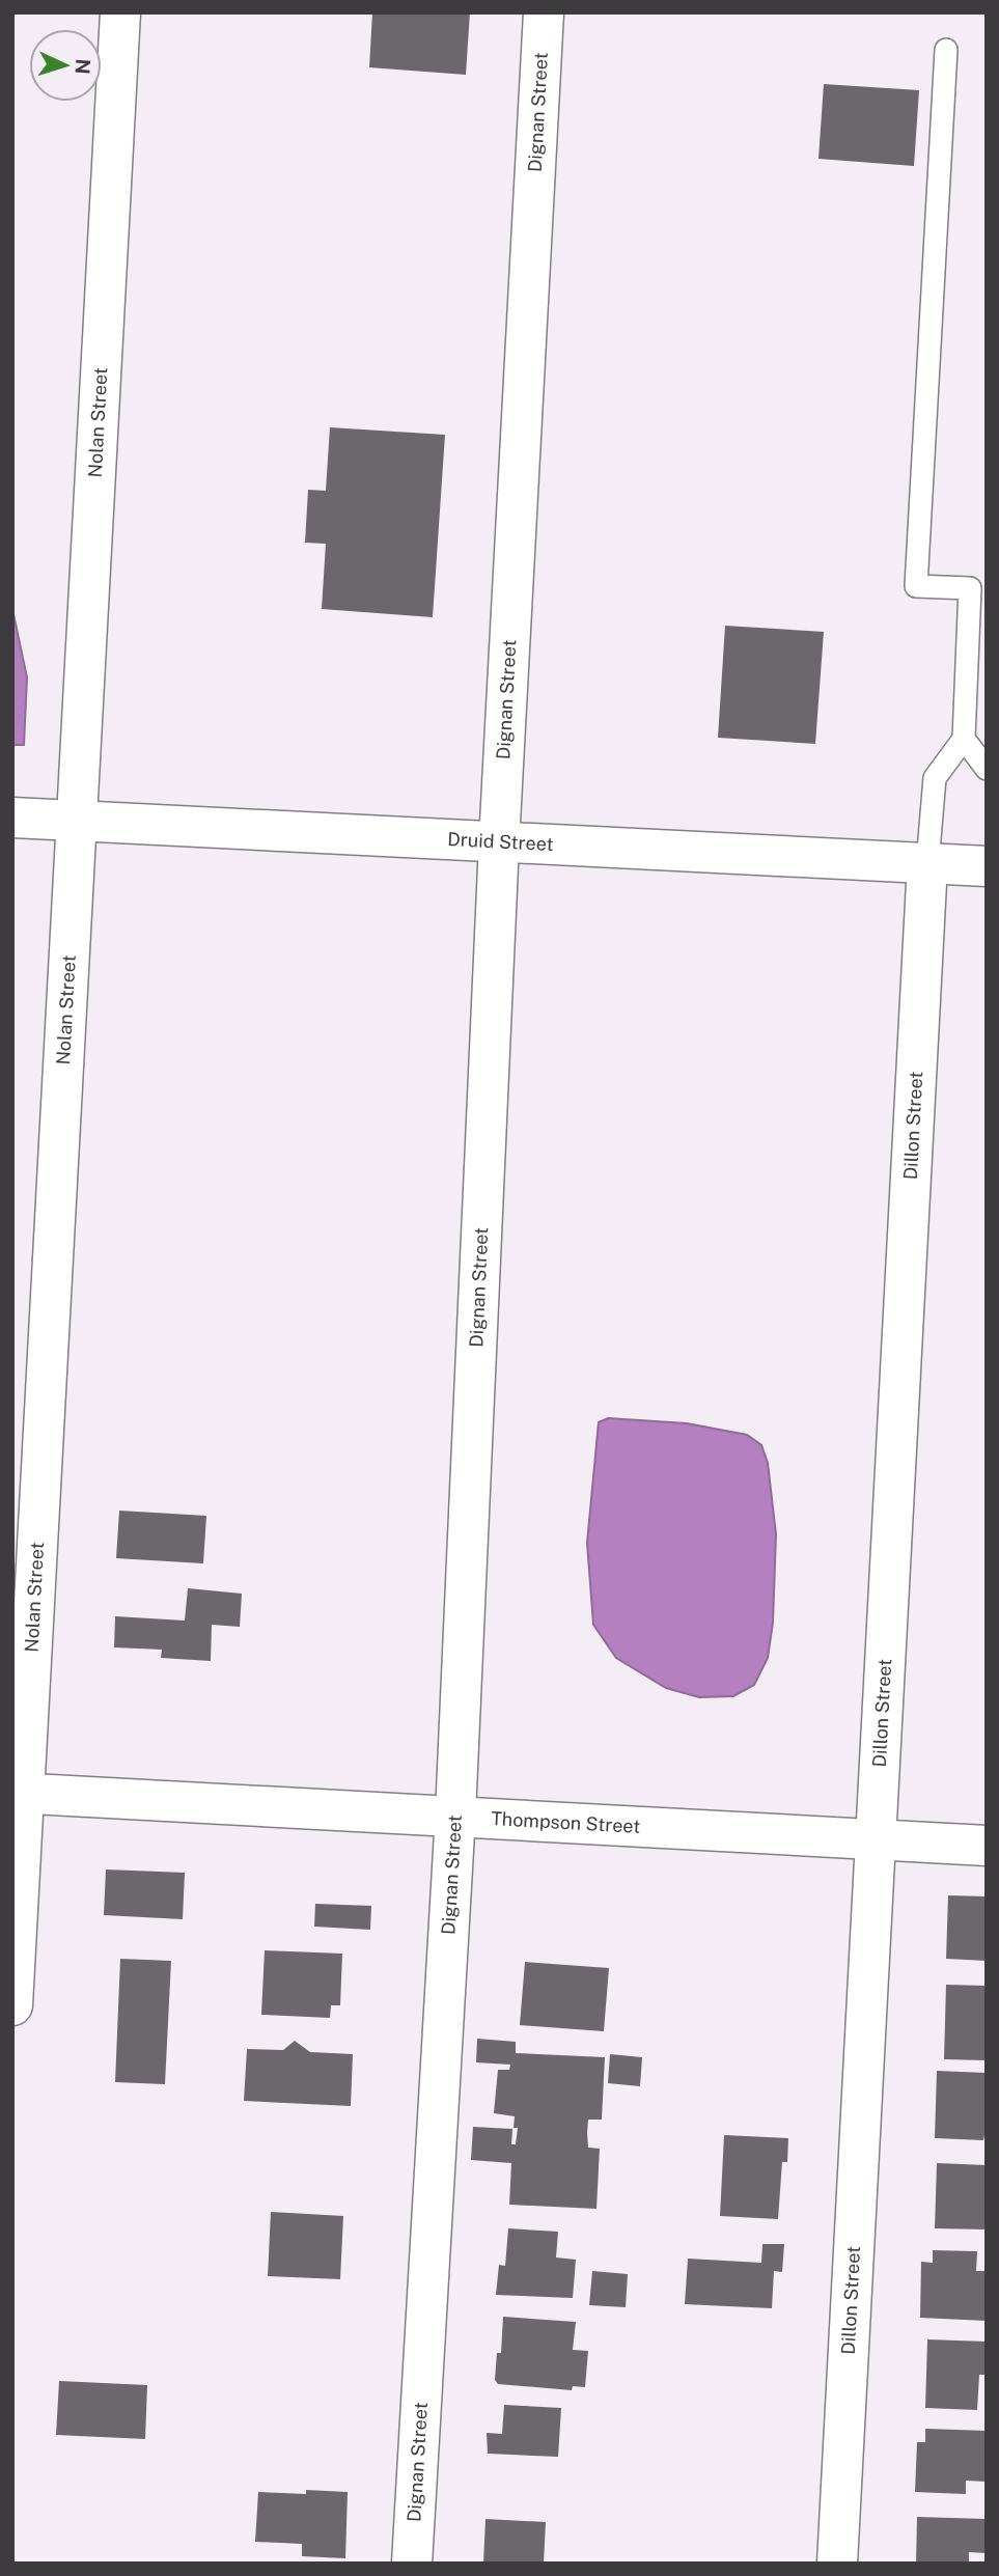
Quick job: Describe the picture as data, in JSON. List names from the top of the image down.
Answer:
{
  "streets": {
    "street": [
      "Dignan Street",
      "Nolan Street",
      "Druid Street",
      "Dillon Street",
      "Thompson Street"
    ]
  },
  "crossings": [
    ["Dignan Street", "Druid Street"],
    ["Dignan Street", "Thompson Street"],
    ["Nolan Street", "Druid Street"],
    ["Nolan Street", "Thompson Street"],
    ["Druid Street", "Dillon Street"],
    ["Dillon Street", "Thompson Street"]
  ],
  "north": "right"
}
